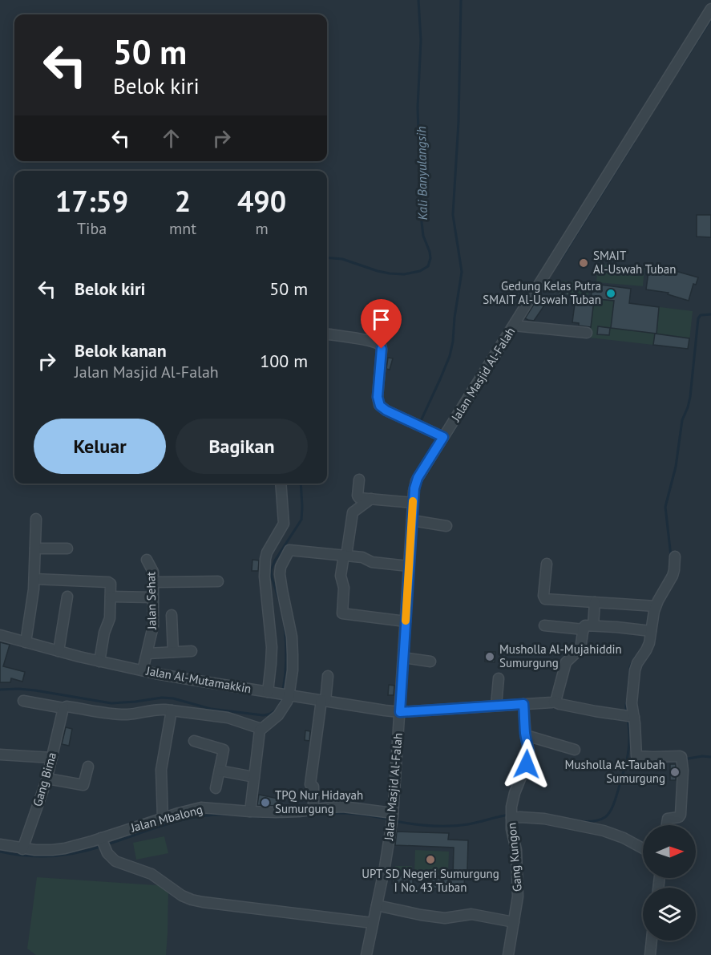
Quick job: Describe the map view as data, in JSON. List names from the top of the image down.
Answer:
{
  "streets": {
    "street": [
      "Jalan Masjid Al-Falah",
      "Jalan Sehat",
      "Jalan Al-Mutamakkin",
      "Gang Bima",
      "Jalan Mbalong",
      "Gang Kungon"
    ]
  },
  "crossings": [
    ["Jalan Masjid Al-Falah", "Jalan Al-Mutamakkin"],
    ["Jalan Masjid Al-Falah", "Jalan Mbalong"],
    ["Jalan Sehat", "Jalan Al-Mutamakkin"],
    ["Gang Bima", "Jalan Mbalong"]
  ],
  "water": ["Kali Banyulangsih"],
  "places": [
    "SMAIT Al-Uswah Tuban",
    "Gedung Kelas Putra SMAIT Al-Uswah Tuban",
    "Musholla Al-Mujahiddin Sumurgung",
    "Musholla At-Taubah Sumurgung",
    "TPQ Nur Hidayah Sumurgung",
    "UPT SD Negeri Sumurgung I No. 43 Tuban"
  ],
  "north": "right",
  "page": {
    "turn": ["50 m", "Belok kiri"],
    "eta": [
      "17:59",
      "Tiba",
      "2",
      "mnt",
      "490",
      "m"
    ],
    "list": [
      {
        "name": "Belok kiri",
        "value": "50 m"
      },
      {
        "name": "Belok kanan",
        "note": "Jalan Masjid Al-Falah",
        "value": "100 m"
      }
    ],
    "buttons": ["Keluar", "Bagikan"]
  }
}
